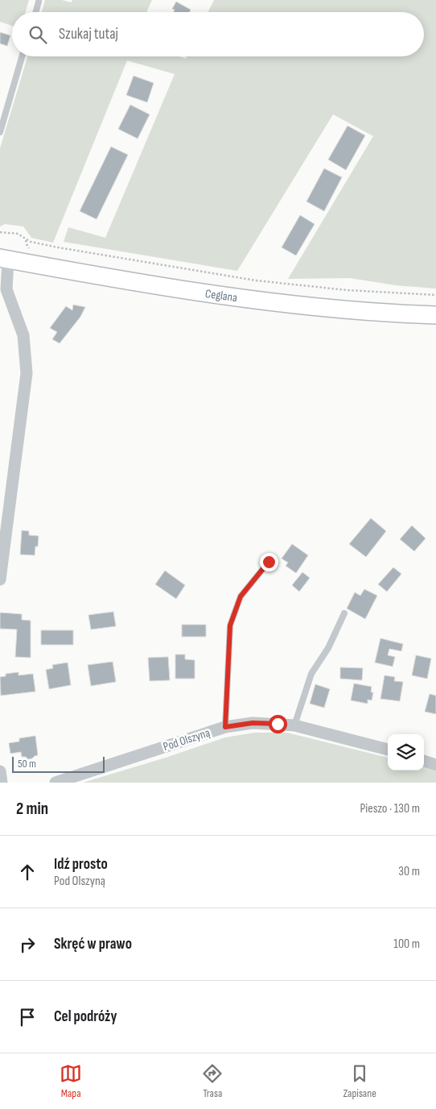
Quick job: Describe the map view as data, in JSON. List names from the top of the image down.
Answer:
{
  "streets": {
    "street": ["Ceglana", "Pod Olszyną"]
  },
  "scale_bar": "50 m",
  "page": {
    "search": "Szukaj tutaj",
    "scale": "50 m",
    "heading": ["2 min", "Pieszo · 130 m"],
    "list": [
      ["Idź prosto", "Pod Olszyną", "30 m"],
      ["Skręć w prawo", "100 m"],
      "Cel podróży"
    ],
    "nav": ["Mapa", "Trasa", "Zapisane"]
  }
}
